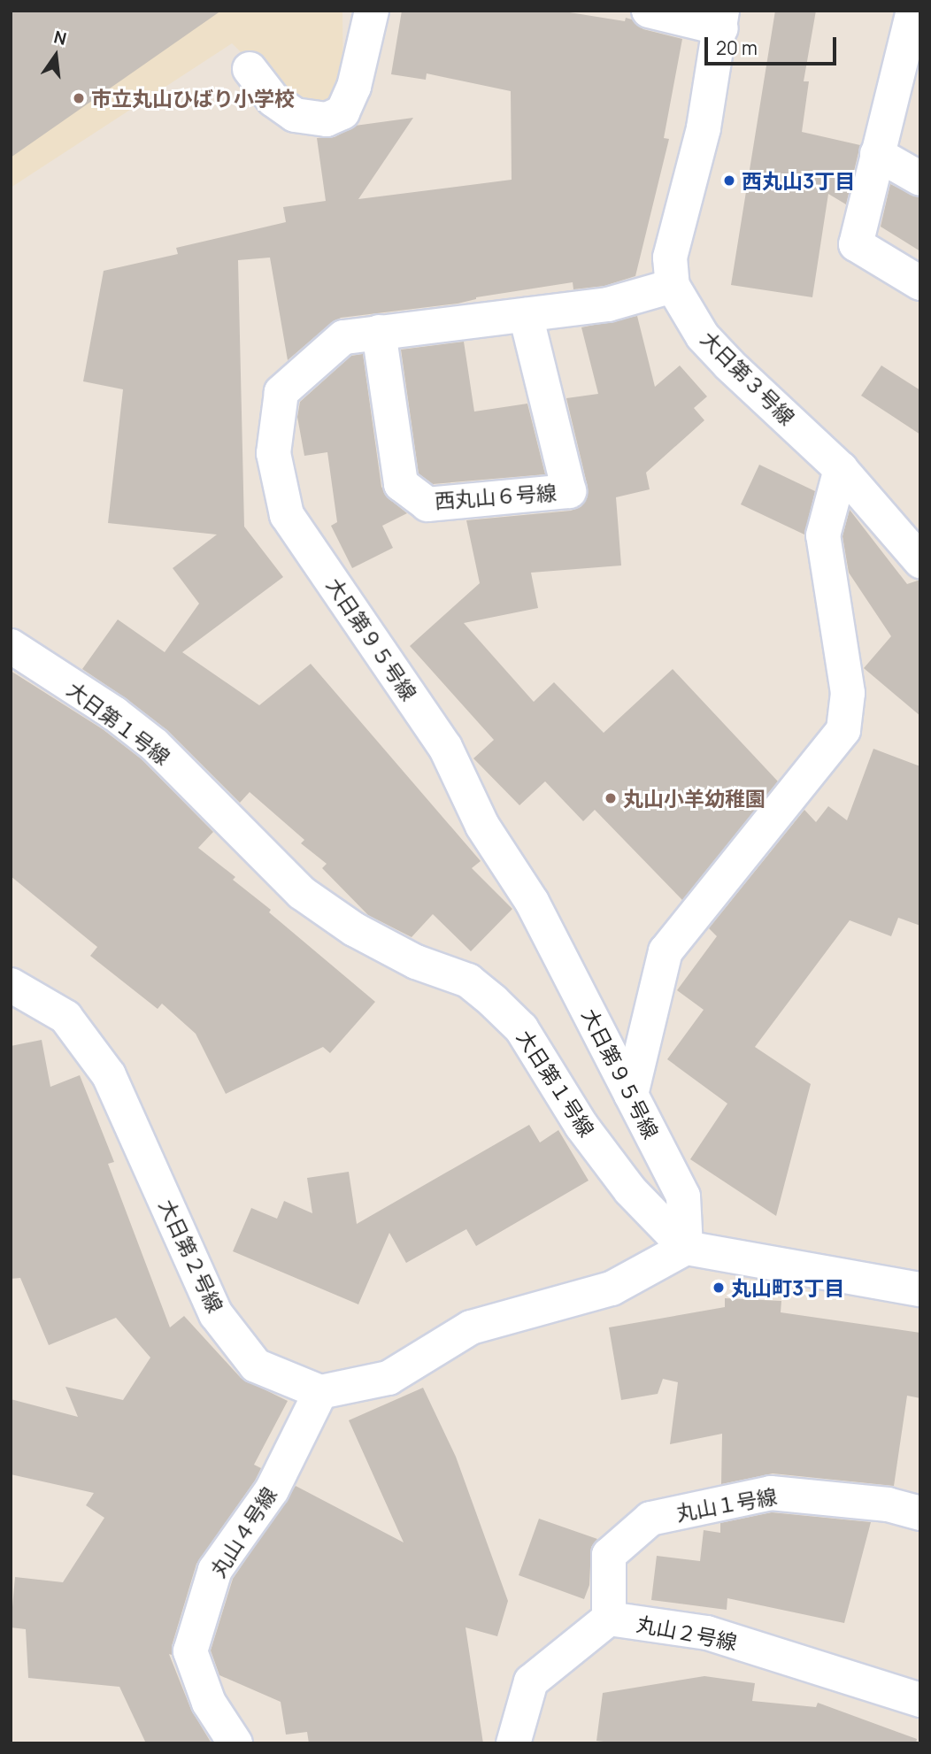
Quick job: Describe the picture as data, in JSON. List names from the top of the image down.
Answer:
{
  "streets": {
    "street": [
      "大日第３号線",
      "西丸山６号線",
      "大日第９５号線",
      "大日第１号線",
      "大日第２号線",
      "丸山１号線",
      "丸山４号線",
      "丸山２号線"
    ]
  },
  "crossings": [
    ["大日第３号線", "大日第９５号線"],
    ["西丸山６号線", "大日第９５号線"],
    ["大日第９５号線", "大日第１号線"],
    ["大日第２号線", "丸山４号線"],
    ["丸山１号線", "丸山２号線"]
  ],
  "places": [
    "市立丸山ひばり小学校",
    "西丸山3丁目",
    "丸山小羊幼稚園",
    "丸山町3丁目"
  ],
  "scale_bar": "20 m",
  "north": "top"
}
